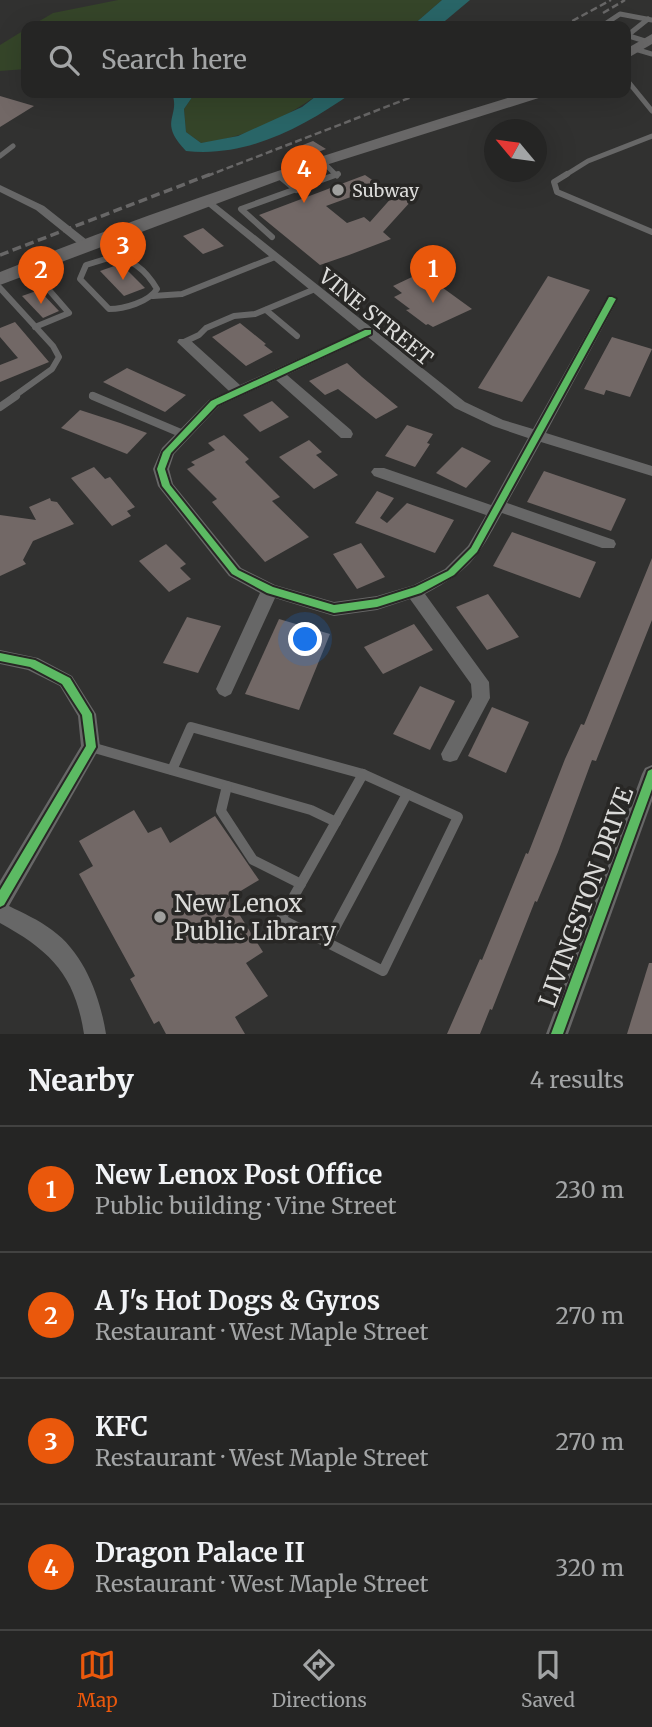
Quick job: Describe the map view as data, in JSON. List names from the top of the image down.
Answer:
{
  "streets": {
    "street": ["VINE STREET", "LIVINGSTON DRIVE"]
  },
  "places": ["Subway", "New Lenox Public Library"],
  "north": "top left",
  "page": {
    "search": "Search here",
    "pins": [
      "4",
      "3",
      "1",
      "2"
    ],
    "heading": ["Nearby", "4 results"],
    "list": [
      {
        "mark": "1",
        "name": "New Lenox Post Office",
        "note": "Public building · Vine Street",
        "value": "230 m"
      },
      {
        "mark": "2",
        "name": "A J's Hot Dogs & Gyros",
        "note": "Restaurant · West Maple Street",
        "value": "270 m"
      },
      {
        "mark": "3",
        "name": "KFC",
        "note": "Restaurant · West Maple Street",
        "value": "270 m"
      },
      {
        "mark": "4",
        "name": "Dragon Palace II",
        "note": "Restaurant · West Maple Street",
        "value": "320 m"
      }
    ],
    "nav": ["Map", "Directions", "Saved"]
  }
}
